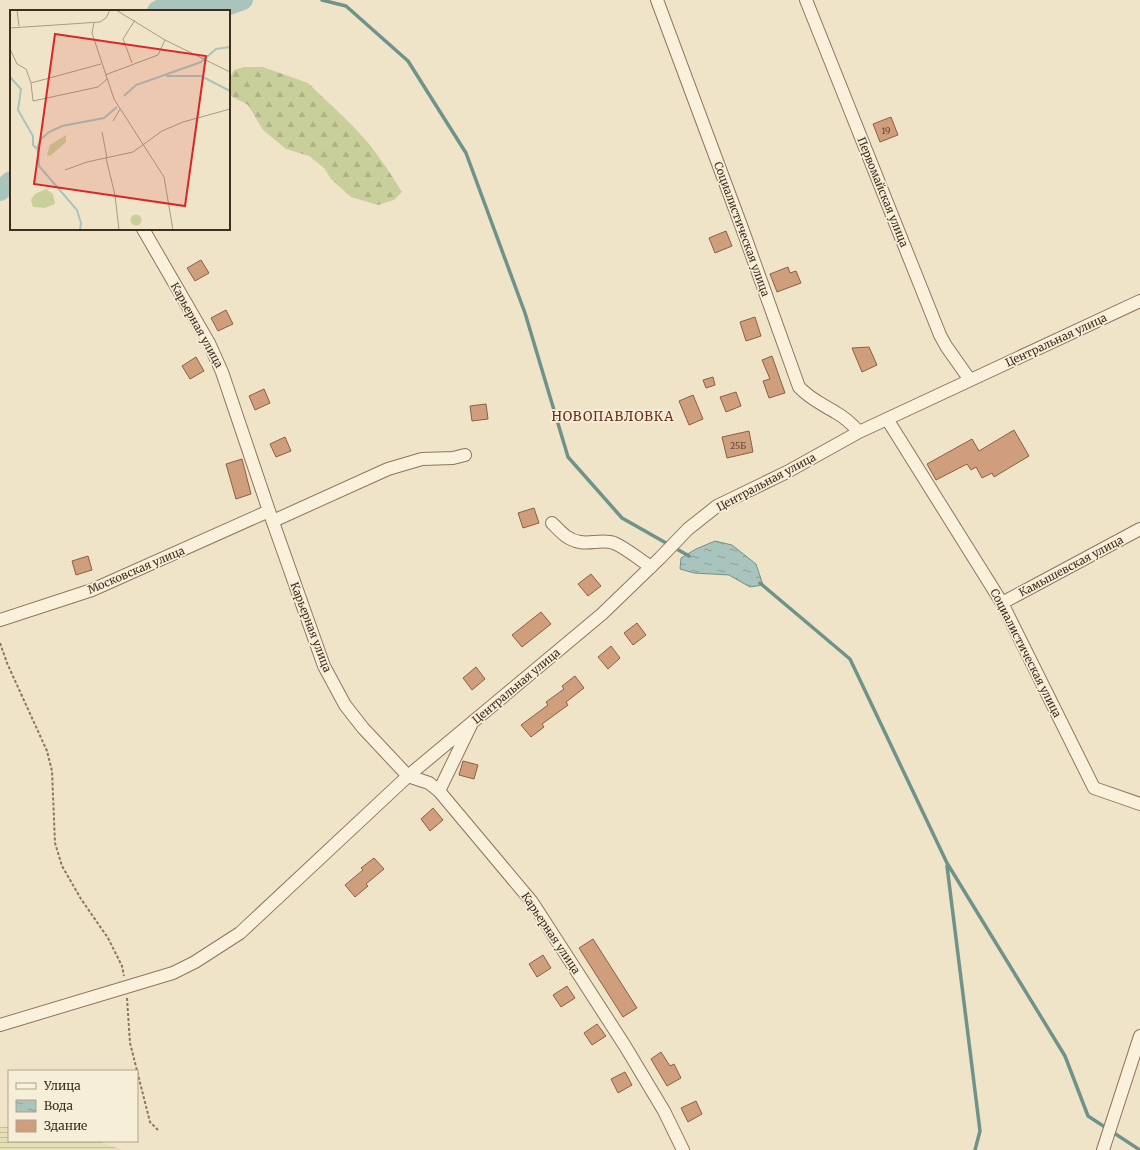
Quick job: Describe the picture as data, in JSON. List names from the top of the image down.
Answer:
{
  "streets": {
    "street": [
      "Первомайская улица",
      "Социалистическая улица",
      "Карьерная улица",
      "Центральная улица",
      "Камышевская улица",
      "Московская улица"
    ]
  },
  "crossings": [
    ["Первомайская улица", "Центральная улица"],
    ["Социалистическая улица", "Центральная улица"],
    ["Социалистическая улица", "Камышевская улица"],
    ["Карьерная улица", "Центральная улица"],
    ["Карьерная улица", "Московская улица"]
  ],
  "districts": ["НОВОПАВЛОВКА"],
  "house_numbers": ["19", "25Б"],
  "legend": ["Улица", "Вода", "Здание"]
}
